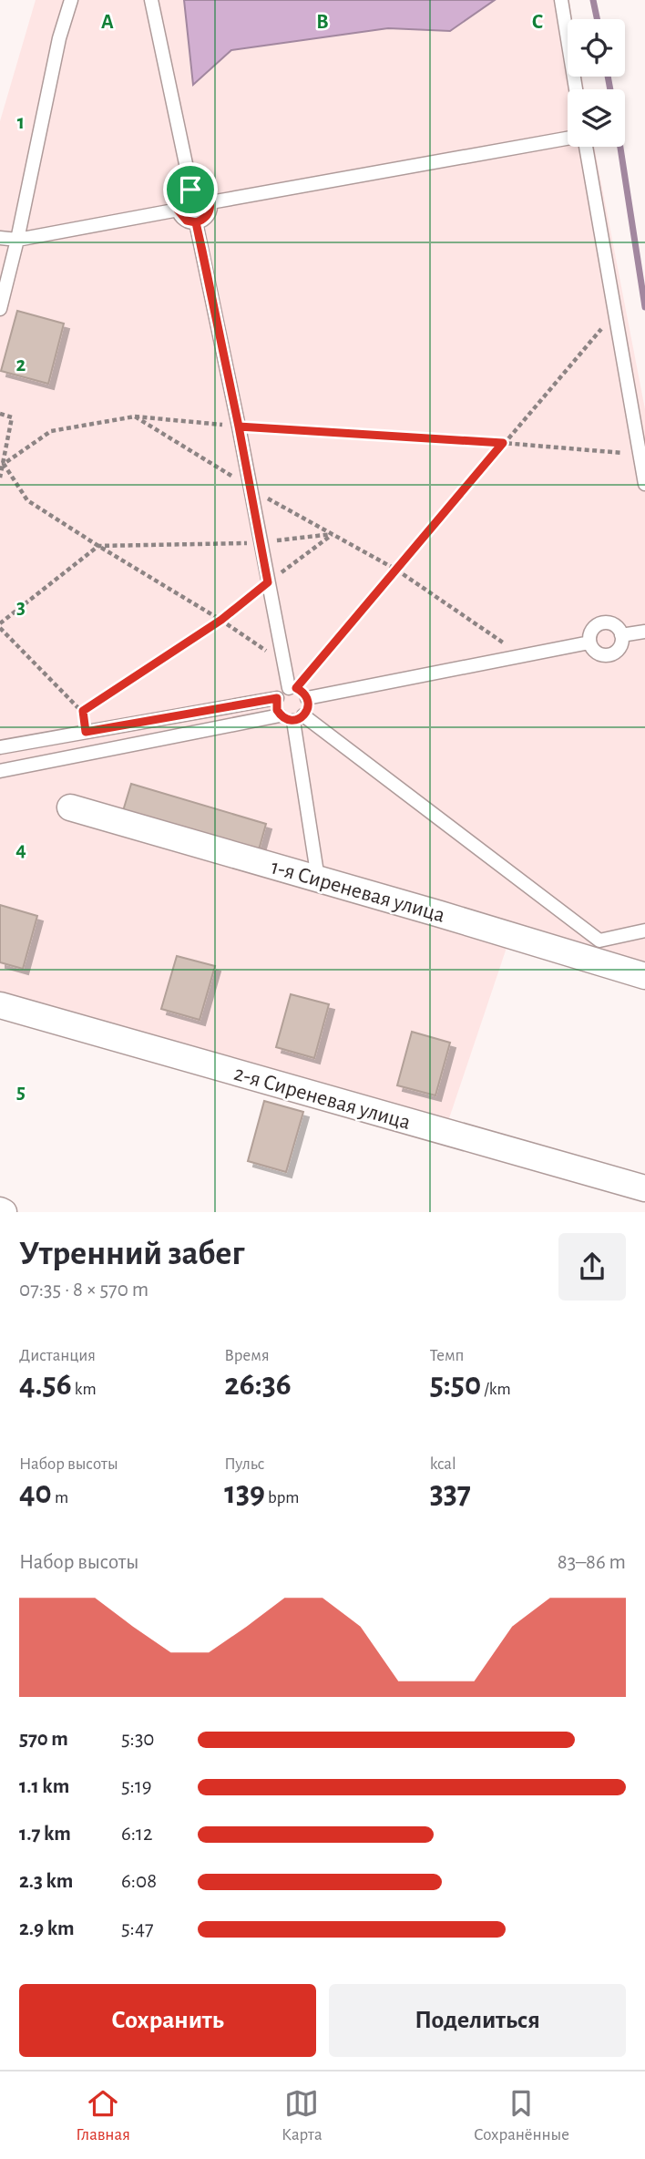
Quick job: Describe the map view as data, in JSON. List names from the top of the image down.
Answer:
{
  "streets": {
    "street": ["1-я Сиреневая улица", "2-я Сиреневая улица"]
  },
  "page": {
    "heading": ["Утренний забег", "07:35 · 8 × 570 m"],
    "stats": [
      ["Дистанция", "4.56 km"],
      ["Время", "26:36"],
      ["Темп", "5:50 /km"],
      ["Набор высоты", "40 m"],
      ["Пульс", "139 bpm"],
      ["kcal", "337"]
    ],
    "chart": ["Набор высоты", "83–86 m"],
    "list": [
      {
        "name": "570 m",
        "note": "5:30"
      },
      {
        "name": "1.1 km",
        "note": "5:19"
      },
      {
        "name": "1.7 km",
        "note": "6:12"
      },
      {
        "name": "2.3 km",
        "note": "6:08"
      },
      {
        "name": "2.9 km",
        "note": "5:47"
      }
    ],
    "buttons": ["Сохранить", "Поделиться"],
    "tabs": ["Главная", "Карта", "Сохранённые"]
  },
  "grid": {
    "columns": ["A", "B", "C"],
    "rows": [
      "1",
      "2",
      "3",
      "4",
      "5"
    ]
  }
}
